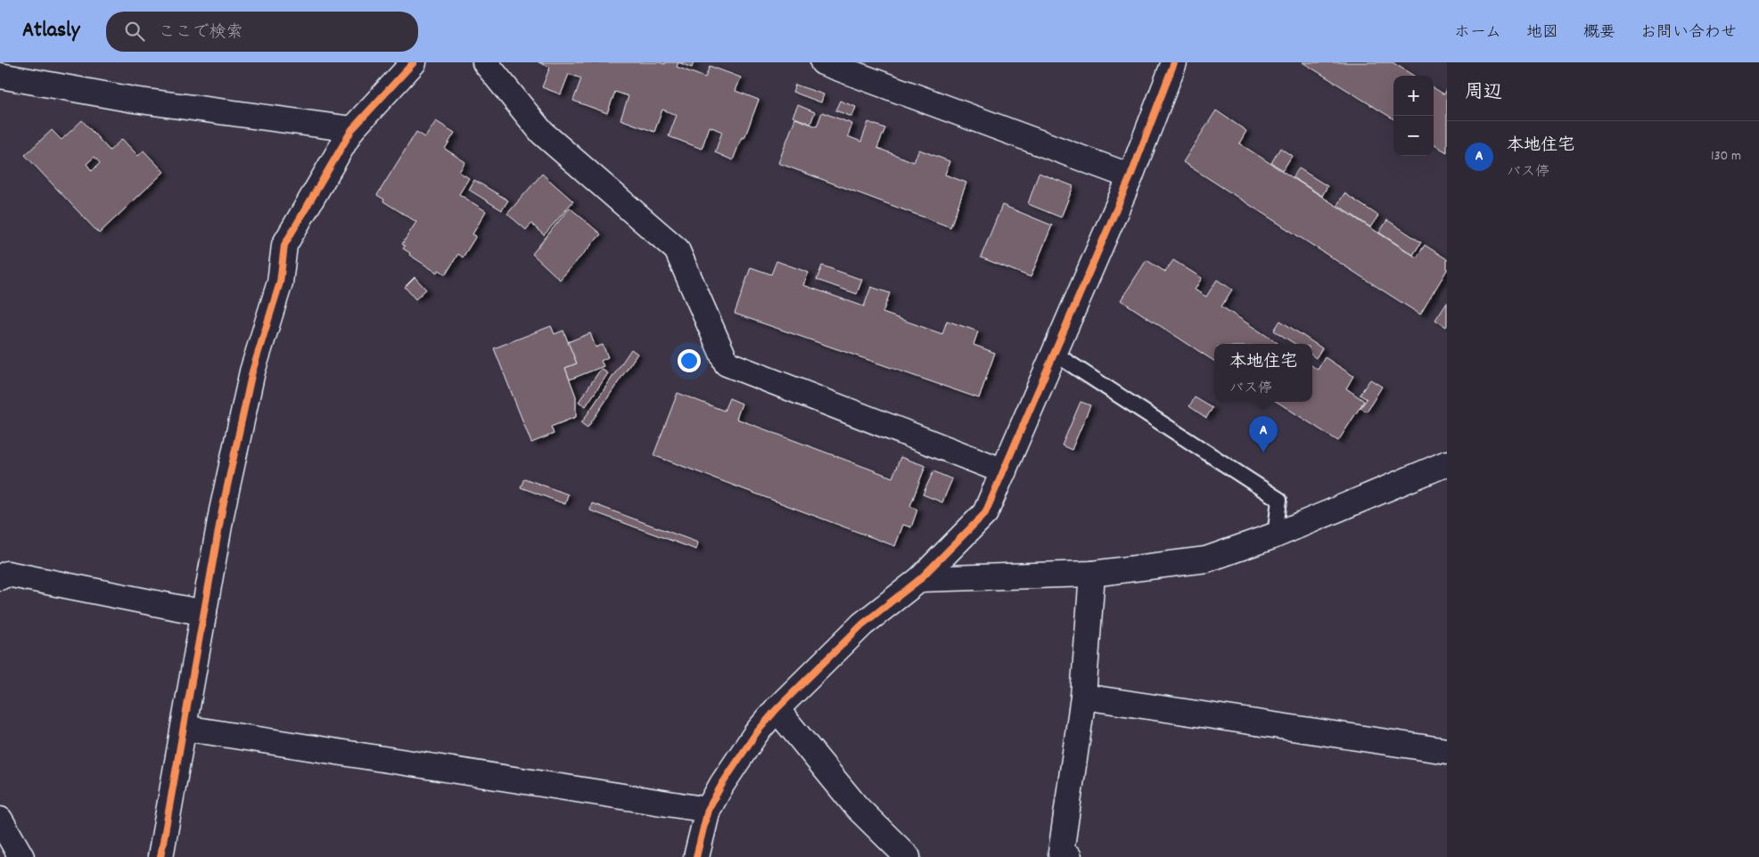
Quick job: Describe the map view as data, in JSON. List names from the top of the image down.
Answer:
{
  "page": {
    "header": "Atlasly",
    "search": "ここで検索",
    "nav": [
      "ホーム",
      "地図",
      "概要",
      "お問い合わせ"
    ],
    "heading": "周辺",
    "map_buttons": ["+", "−"],
    "list": [
      {
        "mark": "A",
        "name": "本地住宅",
        "note": "バス停",
        "value": "130 m"
      }
    ],
    "popup": ["本地住宅", "バス停"],
    "pins": "A"
  }
}
